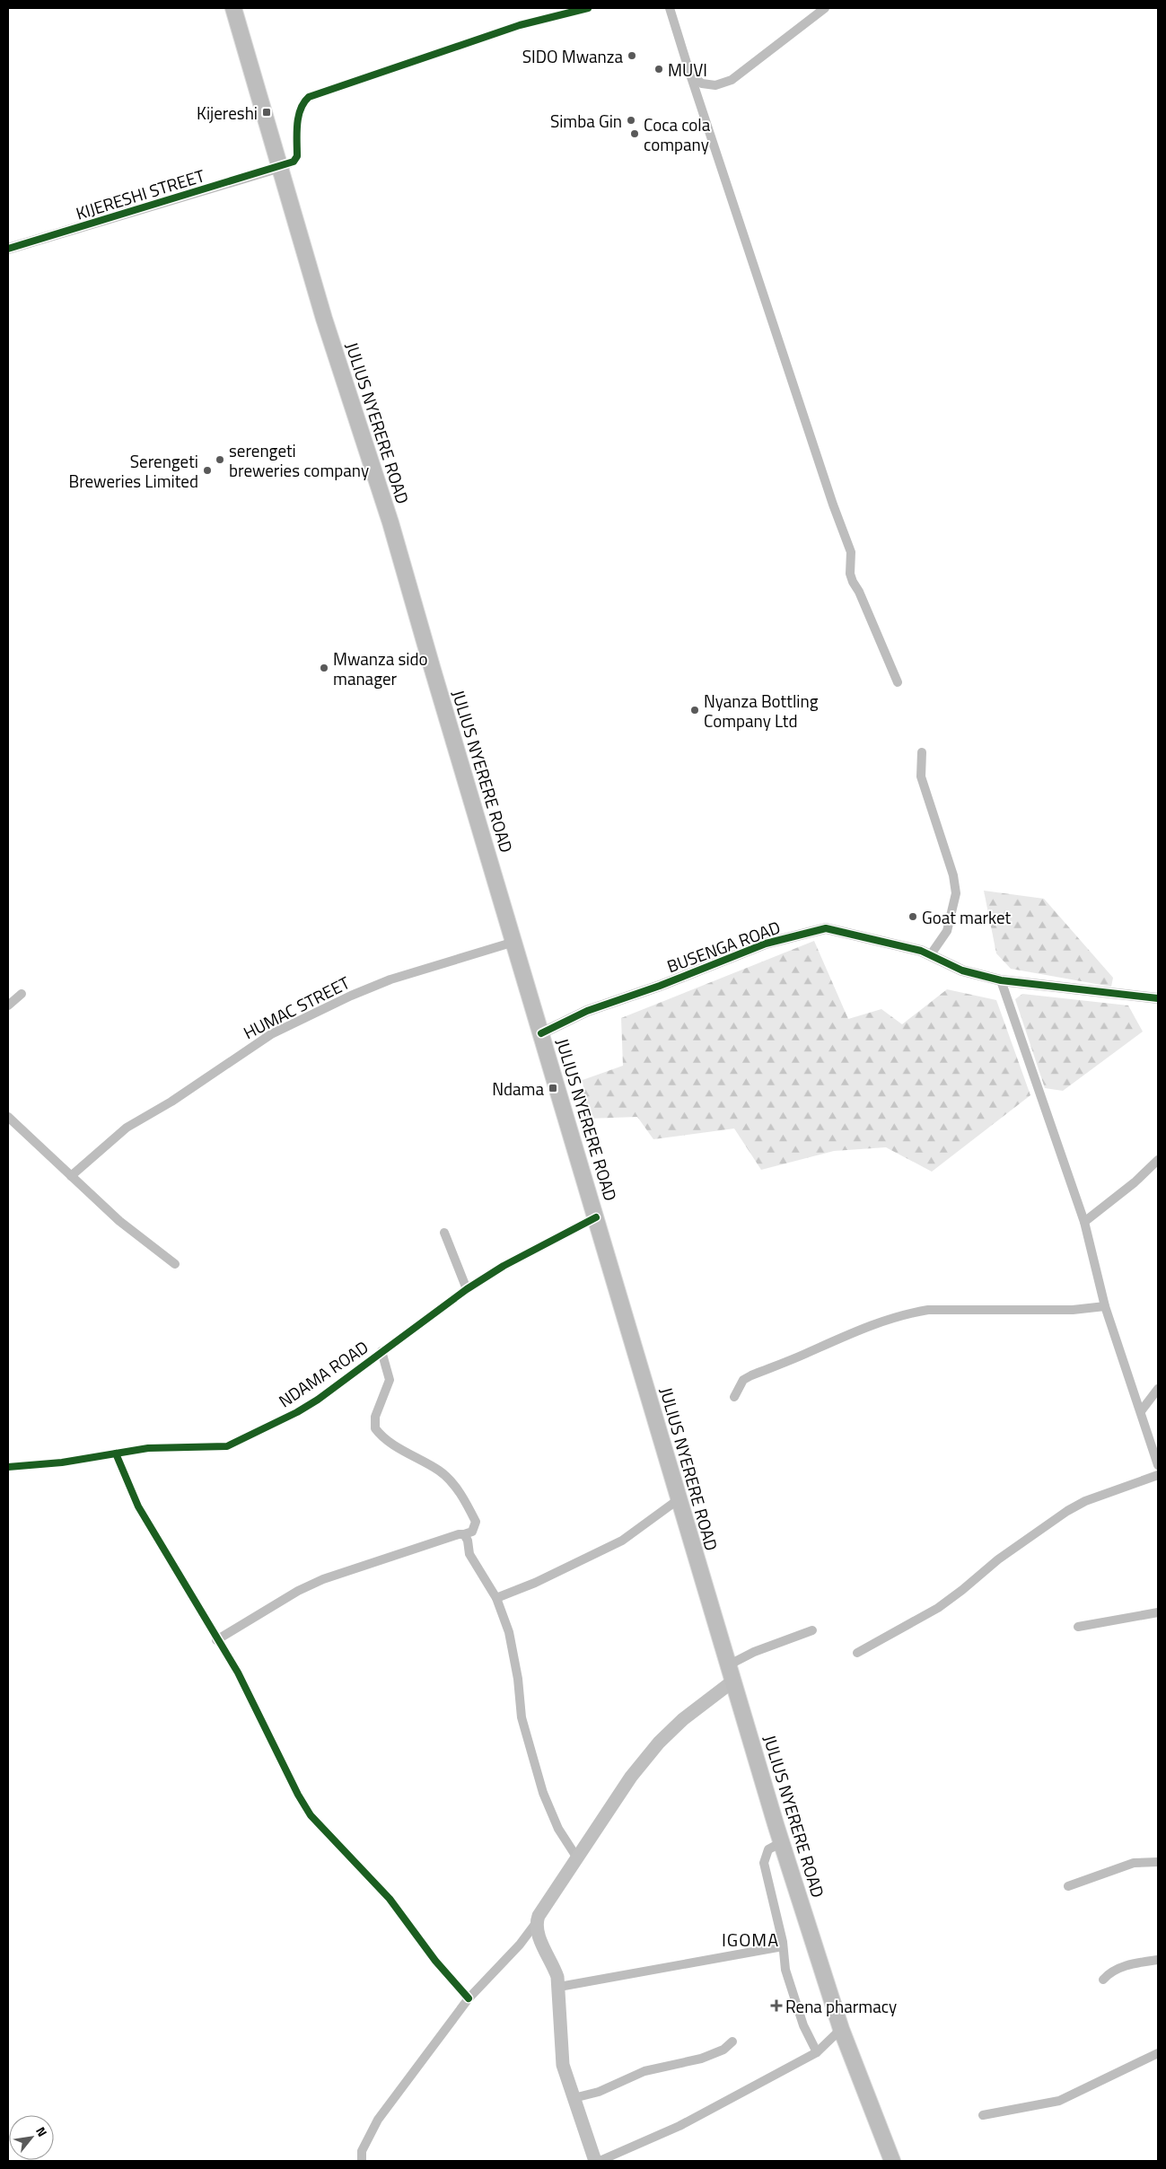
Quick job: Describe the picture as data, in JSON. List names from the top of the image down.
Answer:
{
  "streets": {
    "highway": ["JULIUS NYERERE ROAD"],
    "street": [
      "KIJERESHI STREET",
      "BUSENGA ROAD",
      "HUMAC STREET",
      "NDAMA ROAD"
    ]
  },
  "crossings": [
    ["KIJERESHI STREET", "JULIUS NYERERE ROAD"],
    ["JULIUS NYERERE ROAD", "BUSENGA ROAD"],
    ["JULIUS NYERERE ROAD", "HUMAC STREET"],
    ["JULIUS NYERERE ROAD", "NDAMA ROAD"]
  ],
  "districts": ["IGOMA"],
  "places": {
    "other": [
      "SIDO Mwanza",
      "MUVI",
      "Simba Gin",
      "Coca cola company",
      "serengeti breweries company",
      "Serengeti Breweries Limited",
      "Mwanza sido manager",
      "Nyanza Bottling Company Ltd",
      "Goat market"
    ],
    "transit": ["Kijereshi", "Ndama"],
    "health": ["Rena pharmacy"]
  },
  "north": "top right"
}
